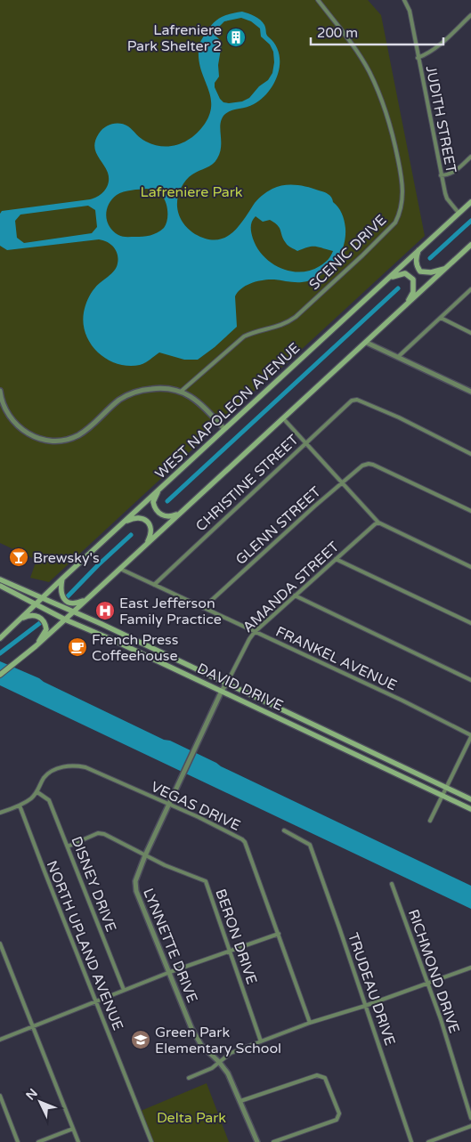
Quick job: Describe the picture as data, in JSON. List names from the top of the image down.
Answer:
{
  "streets": {
    "main road": ["WEST NAPOLEON AVENUE", "DAVID DRIVE"],
    "street": [
      "JUDITH STREET",
      "SCENIC DRIVE",
      "CHRISTINE STREET",
      "GLENN STREET",
      "AMANDA STREET",
      "FRANKEL AVENUE",
      "VEGAS DRIVE",
      "DISNEY DRIVE",
      "BERON DRIVE",
      "NORTH UPLAND AVENUE",
      "LYNNETTE DRIVE",
      "RICHMOND DRIVE",
      "TRUDEAU DRIVE"
    ]
  },
  "crossings": [
    ["JUDITH STREET", "WEST NAPOLEON AVENUE"],
    ["WEST NAPOLEON AVENUE", "DAVID DRIVE"],
    ["CHRISTINE STREET", "FRANKEL AVENUE"],
    ["GLENN STREET", "FRANKEL AVENUE"],
    ["AMANDA STREET", "FRANKEL AVENUE"],
    ["AMANDA STREET", "DAVID DRIVE"],
    ["AMANDA STREET", "LYNNETTE DRIVE"],
    ["VEGAS DRIVE", "DISNEY DRIVE"],
    ["VEGAS DRIVE", "NORTH UPLAND AVENUE"],
    ["VEGAS DRIVE", "LYNNETTE DRIVE"],
    ["DISNEY DRIVE", "BERON DRIVE"],
    ["BERON DRIVE", "LYNNETTE DRIVE"]
  ],
  "parks": ["Lafreniere Park", "Delta Park"],
  "places": {
    "building": ["Lafreniere Park Shelter 2"],
    "bar": ["Brewsky's"],
    "hospital": ["East Jefferson Family Practice"],
    "cafe": ["French Press Coffeehouse"],
    "school or university": ["Green Park Elementary School"]
  },
  "scale_bar": "200 m",
  "north": "top left"
}
